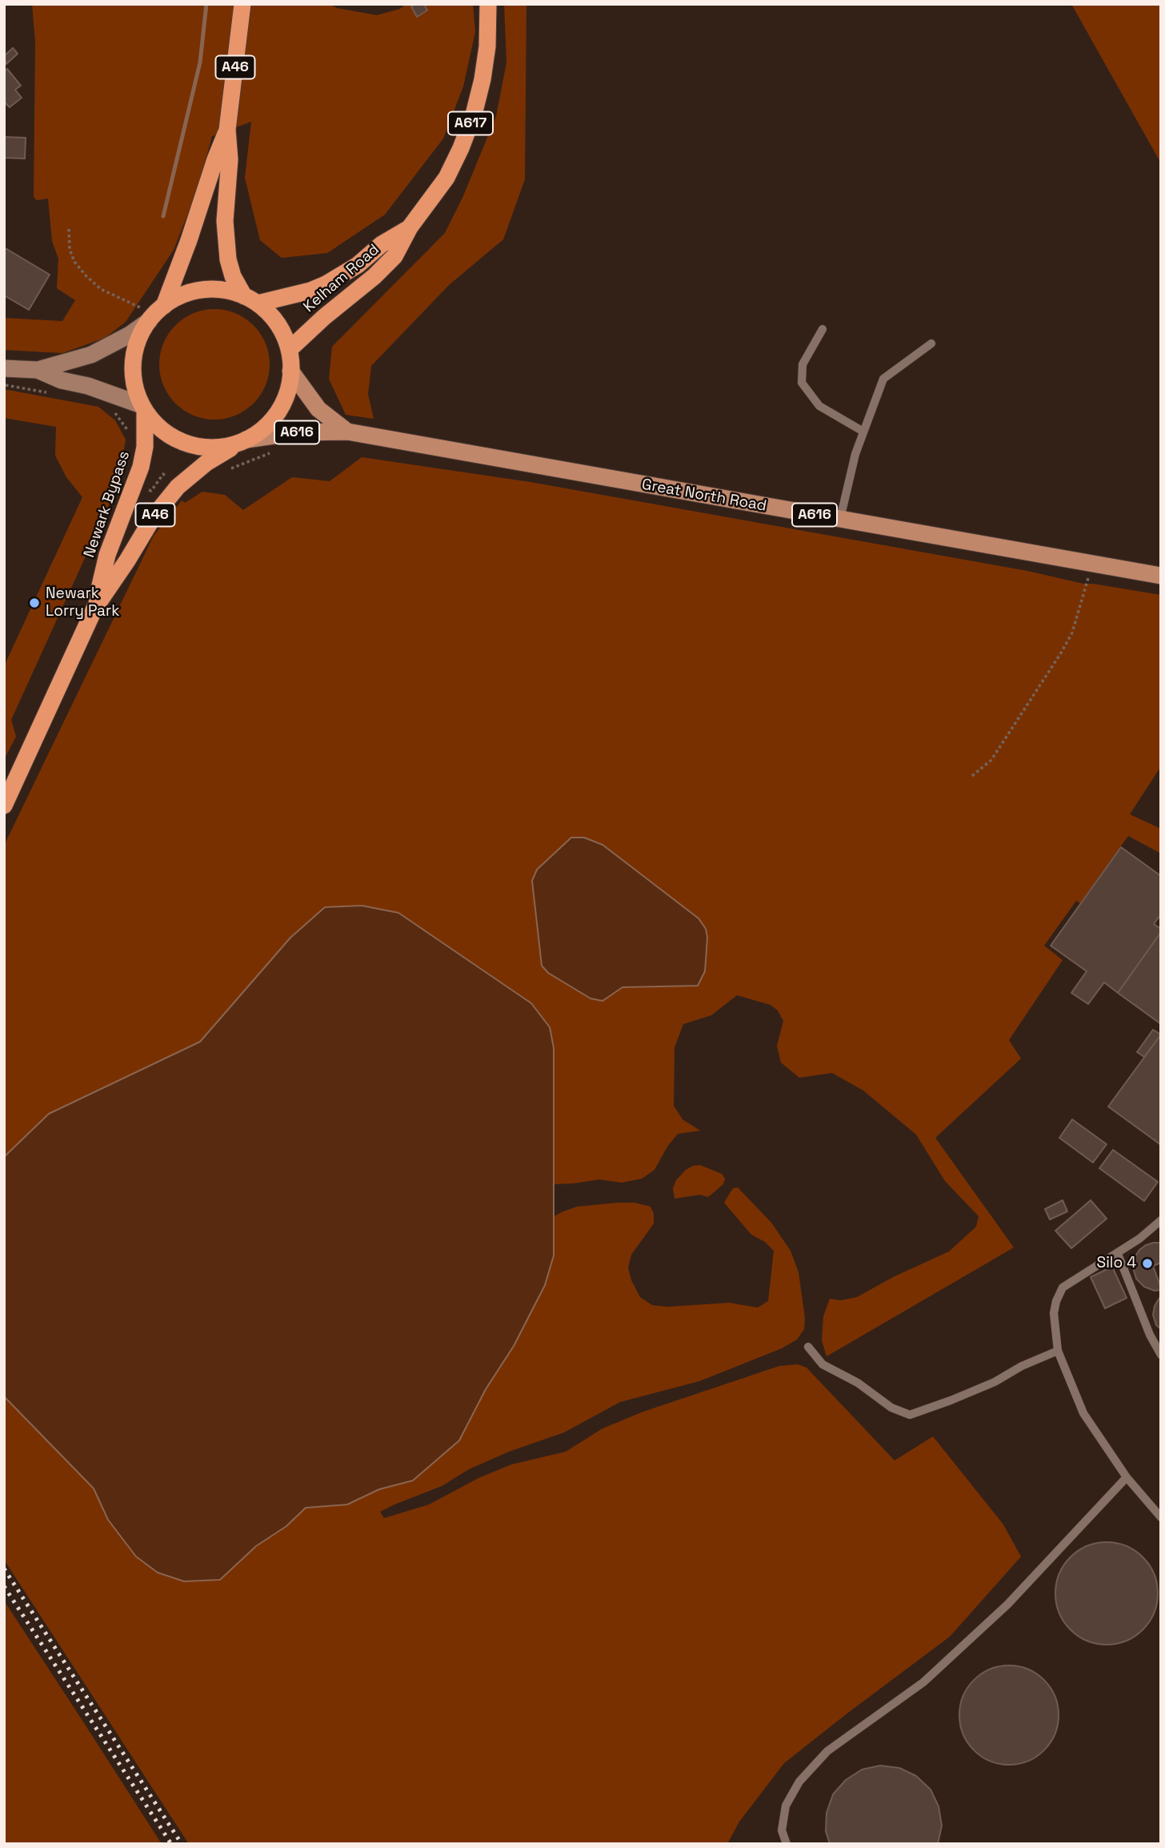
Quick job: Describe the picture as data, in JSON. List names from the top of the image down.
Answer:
{
  "streets": {
    "highway": [
      "A46",
      "A617",
      "Kelham Road",
      "Newark Bypass"
    ],
    "main road": ["A616", "Great North Road"]
  },
  "crossings": [
    ["A46", "Kelham Road"],
    ["A46", "Great North Road"],
    ["A46", "Newark Bypass"],
    ["Kelham Road", "Great North Road"],
    ["Kelham Road", "Newark Bypass"],
    ["Great North Road", "Newark Bypass"]
  ],
  "places": ["Newark Lorry Park", "Silo 4"]
}
